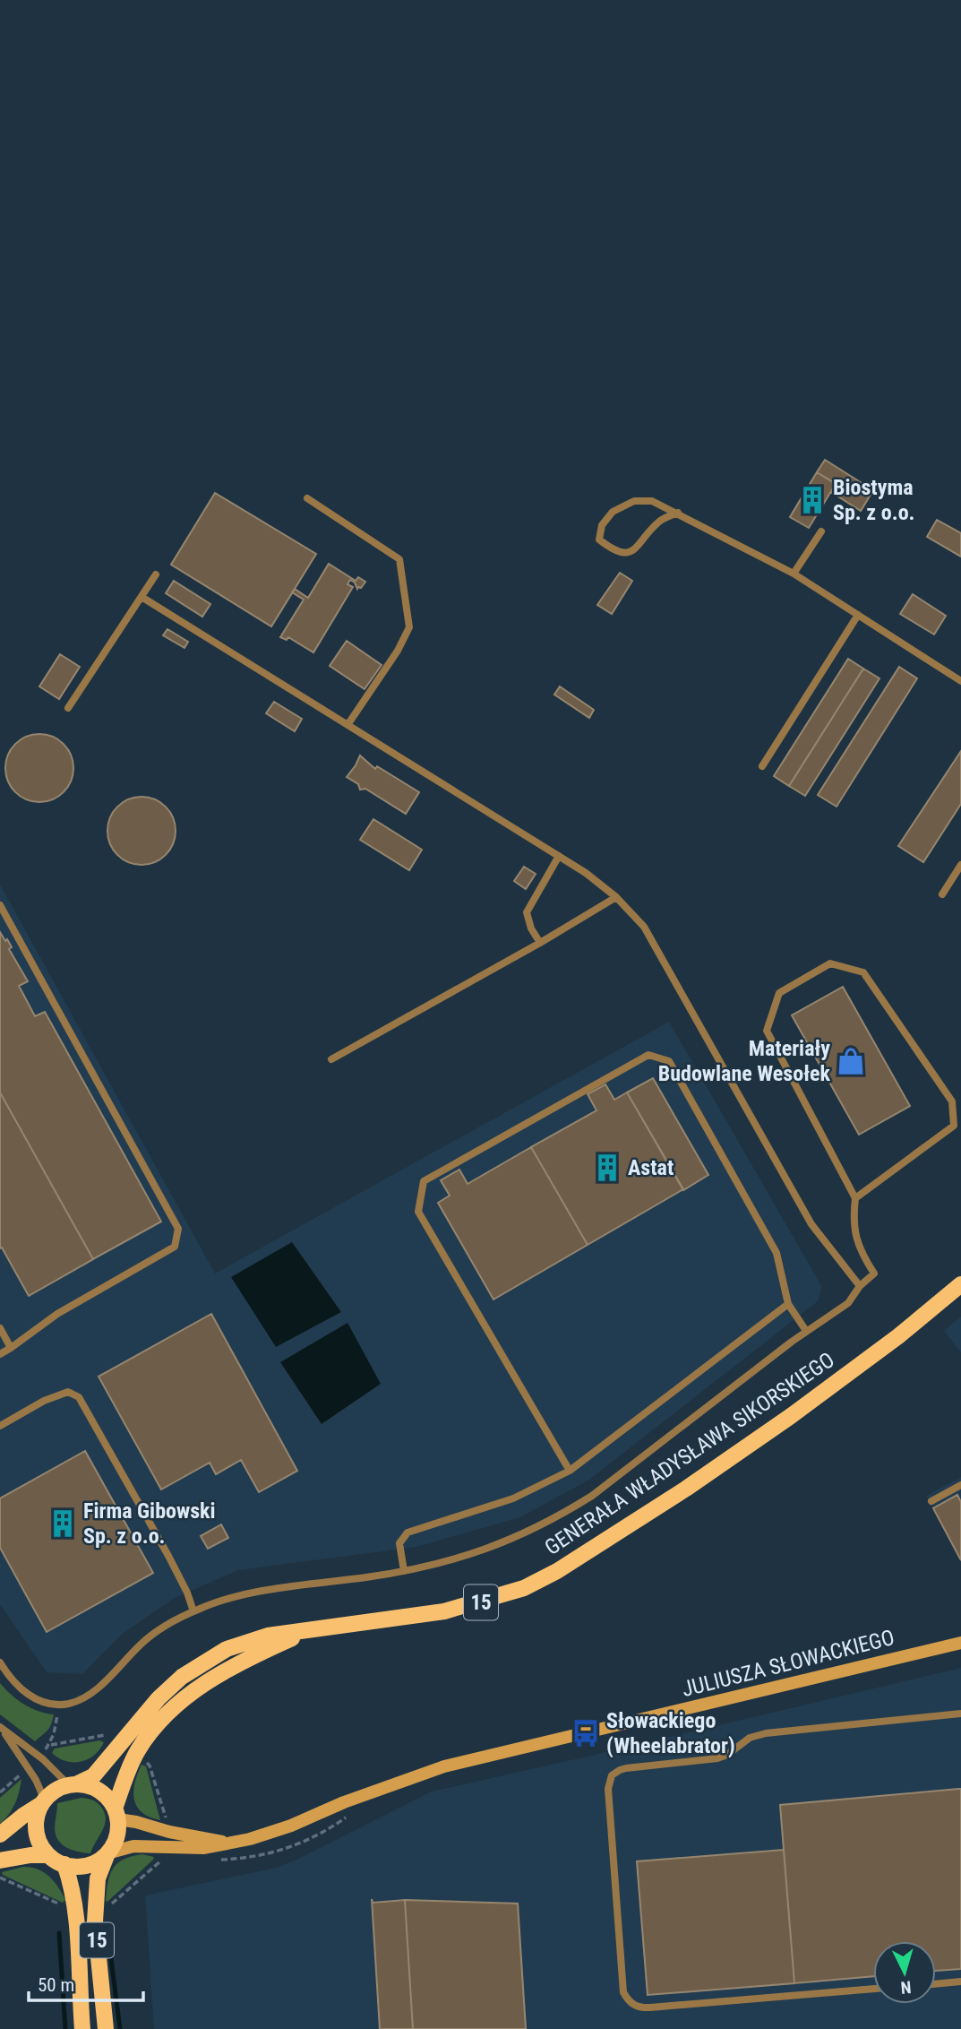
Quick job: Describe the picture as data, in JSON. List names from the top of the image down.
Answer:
{
  "streets": {
    "main road": ["GENERAŁA WŁADYSŁAWA SIKORSKIEGO", "15"],
    "street": ["JULIUSZA SŁOWACKIEGO"]
  },
  "crossings": [
    ["GENERAŁA WŁADYSŁAWA SIKORSKIEGO", "15"],
    ["GENERAŁA WŁADYSŁAWA SIKORSKIEGO", "JULIUSZA SŁOWACKIEGO"],
    ["15", "JULIUSZA SŁOWACKIEGO"]
  ],
  "places": {
    "building": ["Biostyma Sp. z o.o.", "Astat", "Firma Gibowski Sp. z o.o."],
    "shop": ["Materiały Budowlane Wesołek"],
    "bus stop": ["Słowackiego (Wheelabrator)"]
  },
  "scale_bar": "50 m",
  "north": "bottom"
}
